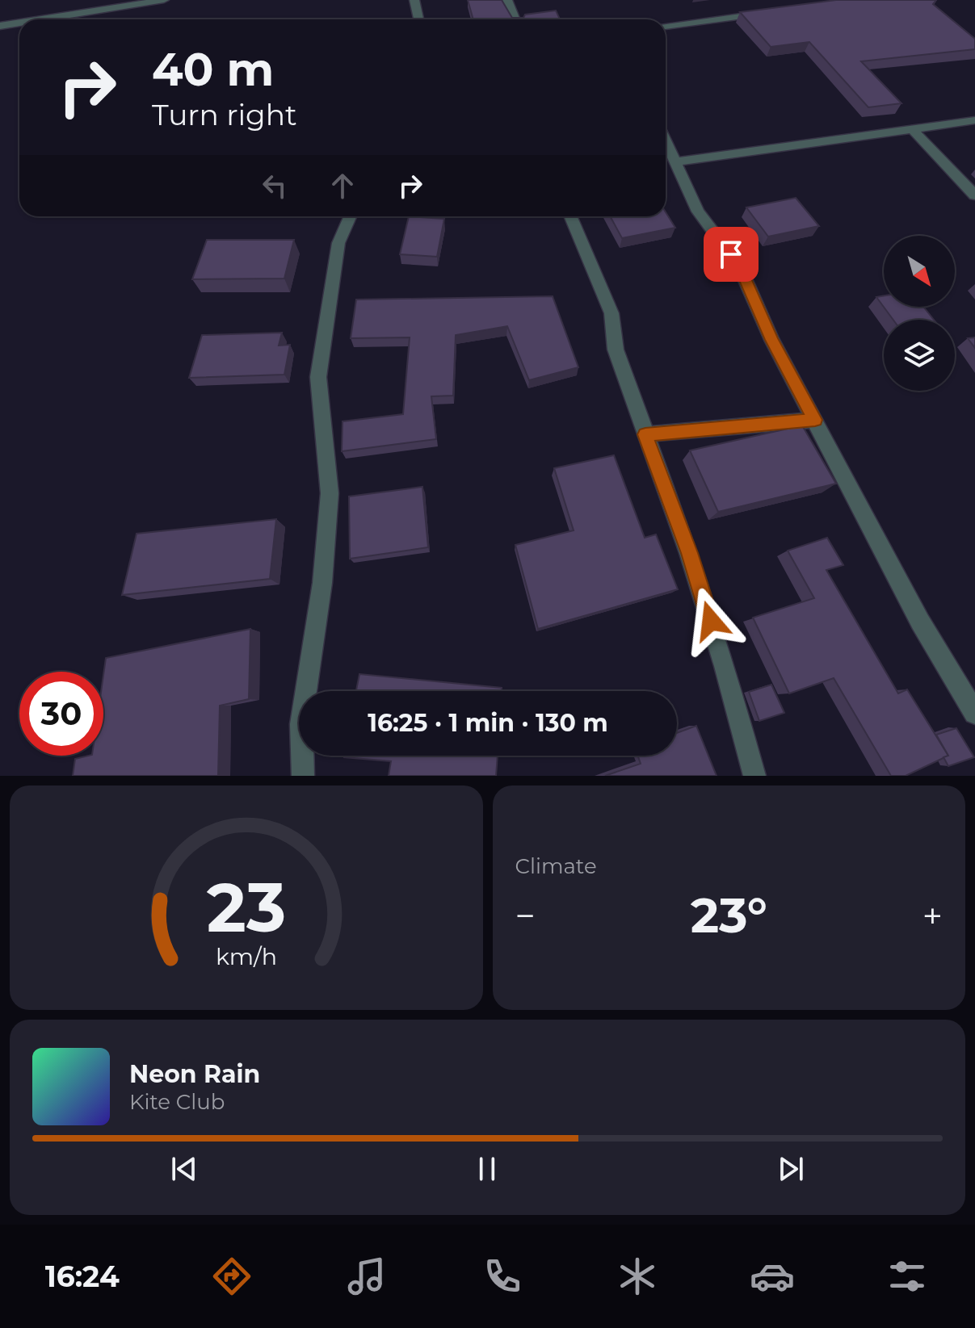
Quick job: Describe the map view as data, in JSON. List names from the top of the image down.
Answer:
{
  "north": "bottom right",
  "page": {
    "turn": ["40 m", "Turn right"],
    "limit": "30",
    "trip": "16:25 · 1 min · 130 m",
    "tile": "Climate",
    "heat": ["−", "23°", "+"],
    "song": ["Neon Rain", "Kite Club"],
    "tabs": "16:24",
    "gauge": ["23", "km/h"]
  }
}
